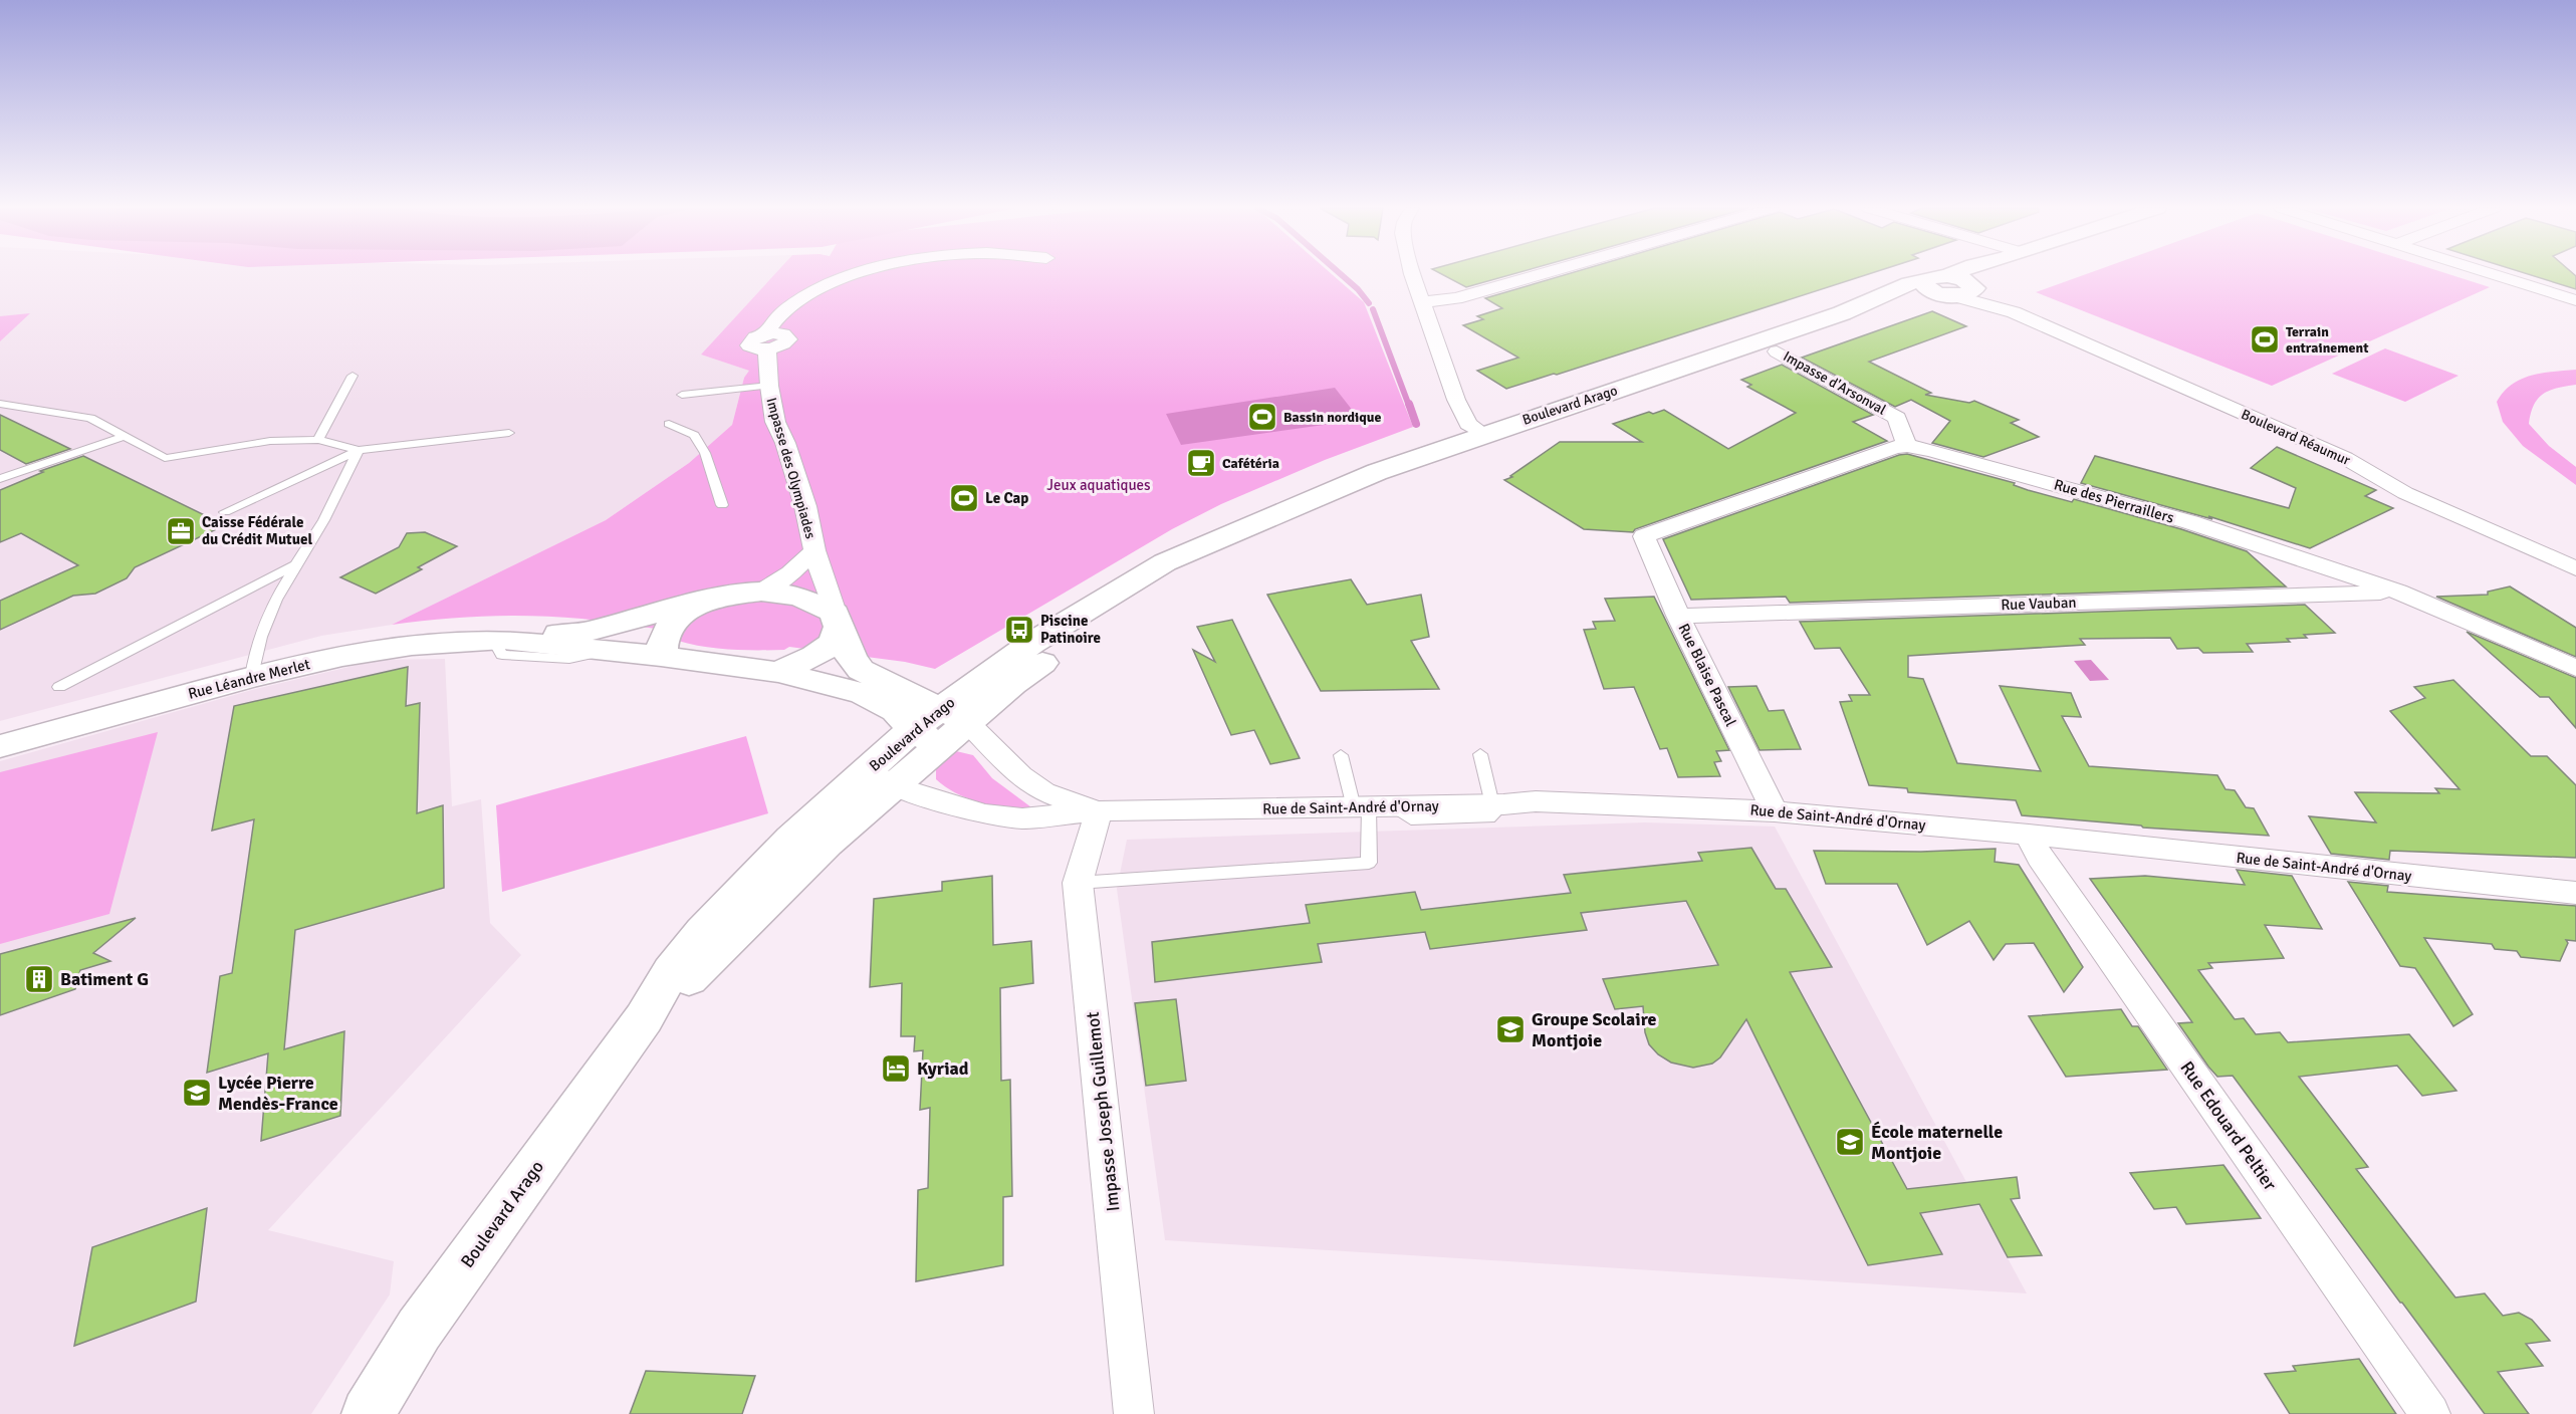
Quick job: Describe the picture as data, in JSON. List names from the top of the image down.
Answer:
{
  "streets": {
    "main road": ["Boulevard Arago", "Impasse des Olympiades", "Rue Léandre Merlet"],
    "street": [
      "Impasse d'Arsonval",
      "Boulevard Réaumur",
      "Rue des Pierraillers",
      "Rue Vauban",
      "Rue Blaise Pascal",
      "Rue de Saint-André d'Ornay",
      "Impasse Joseph Guillemot",
      "Rue Edouard Peltier"
    ]
  },
  "crossings": [
    ["Impasse d'Arsonval", "Rue des Pierraillers"],
    ["Boulevard Arago", "Boulevard Réaumur"],
    ["Boulevard Arago", "Impasse des Olympiades"],
    ["Boulevard Arago", "Rue de Saint-André d'Ornay"],
    ["Impasse des Olympiades", "Rue de Saint-André d'Ornay"],
    ["Rue des Pierraillers", "Rue Vauban"],
    ["Rue des Pierraillers", "Rue Blaise Pascal"],
    ["Rue Vauban", "Rue Blaise Pascal"],
    ["Rue Blaise Pascal", "Rue de Saint-André d'Ornay"],
    ["Rue de Saint-André d'Ornay", "Impasse Joseph Guillemot"],
    ["Rue de Saint-André d'Ornay", "Rue Edouard Peltier"]
  ],
  "parks": ["Jeux aquatiques"],
  "places": {
    "sports": ["Terrain entrainement", "Bassin nordique", "Le Cap"],
    "cafe": ["Cafétéria"],
    "office": ["Caisse Fédérale du Crédit Mutuel"],
    "bus stop": ["Piscine Patinoire"],
    "building": ["Batiment G"],
    "school or university": ["Groupe Scolaire Montjoie", "Lycée Pierre Mendès-France", "École maternelle Montjoie"],
    "hotel": ["Kyriad"]
  }
}
